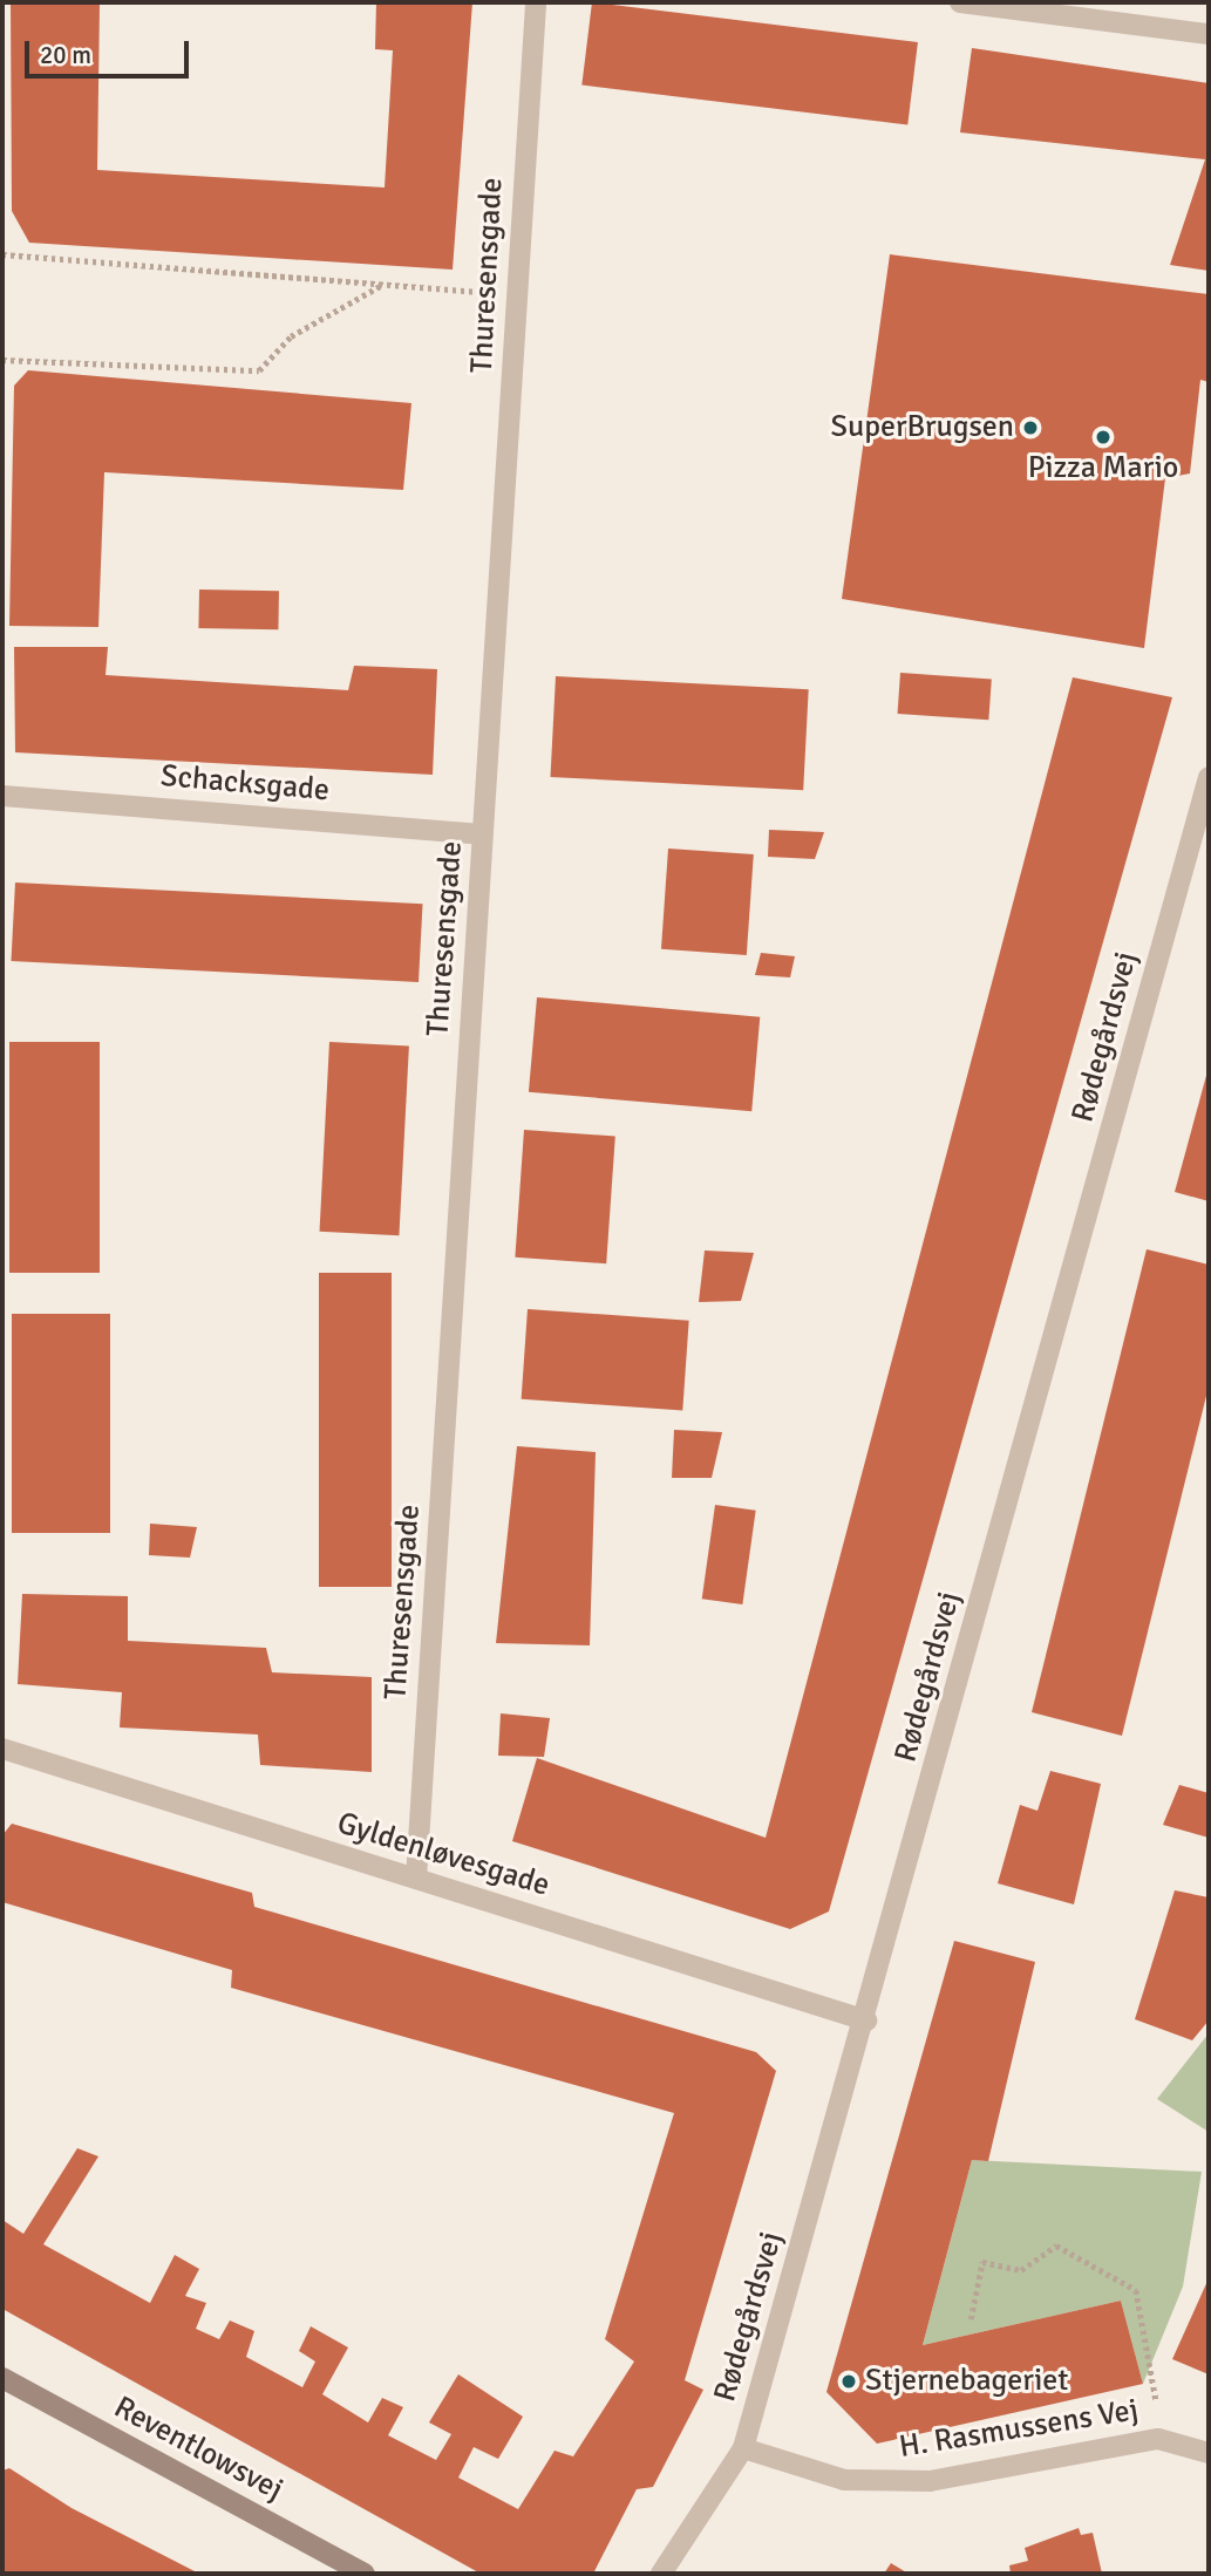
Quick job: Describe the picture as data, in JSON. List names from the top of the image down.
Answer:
{
  "streets": {
    "main road": ["Reventlowsvej"],
    "street": [
      "Thuresensgade",
      "Schacksgade",
      "Rødegårdsvej",
      "Gyldenløvesgade",
      "H. Rasmussens Vej"
    ]
  },
  "crossings": [
    ["Thuresensgade", "Schacksgade"],
    ["Thuresensgade", "Gyldenløvesgade"],
    ["Rødegårdsvej", "Gyldenløvesgade"],
    ["Rødegårdsvej", "H. Rasmussens Vej"]
  ],
  "places": ["SuperBrugsen", "Pizza Mario", "Stjernebageriet"],
  "scale_bar": "20 m"
}
